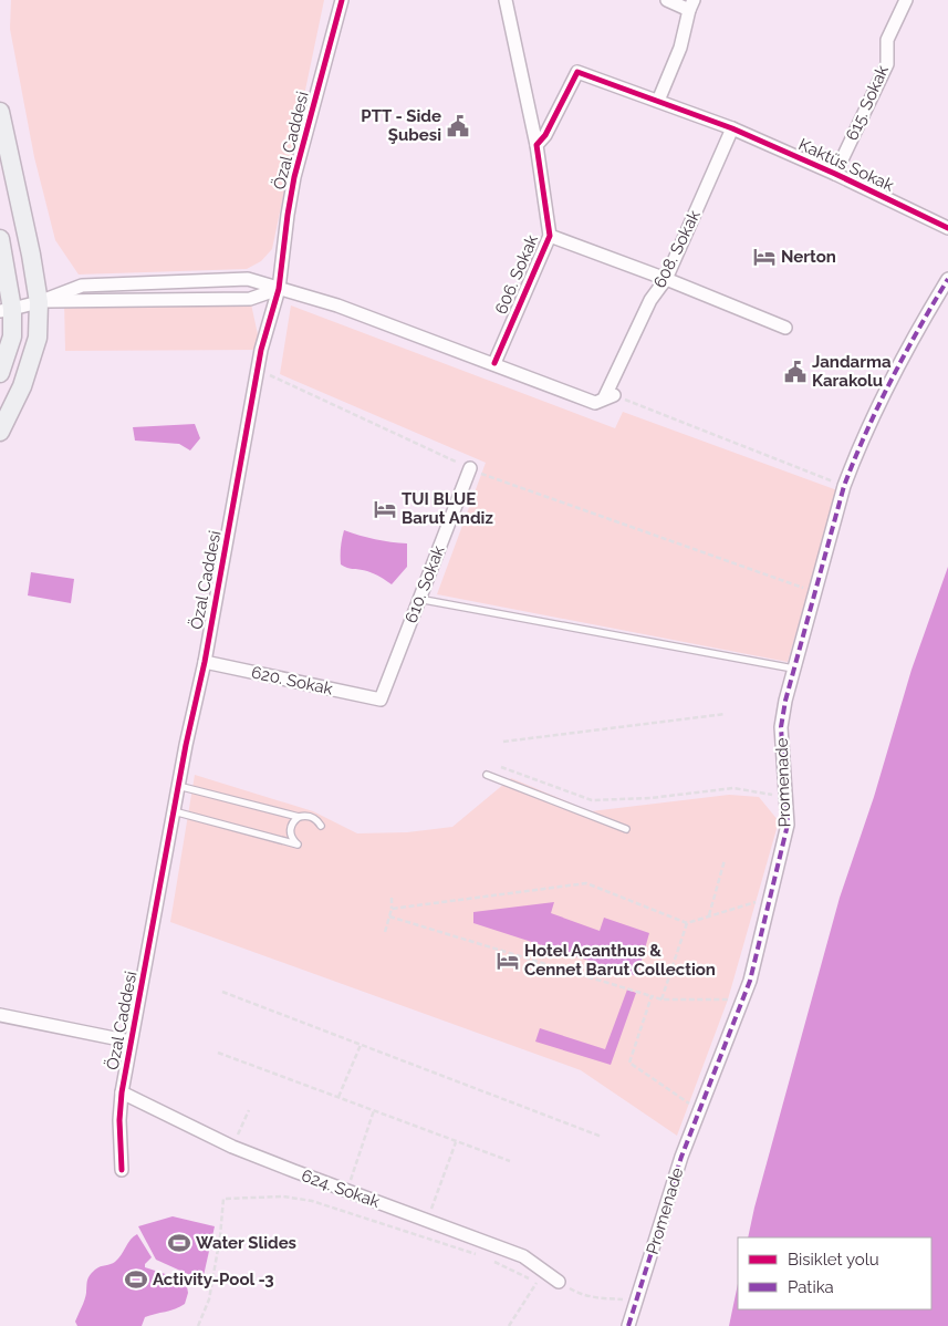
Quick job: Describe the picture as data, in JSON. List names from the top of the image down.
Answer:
{
  "streets": {
    "street": [
      "615. Sokak",
      "Özal Caddesi",
      "Kaktüs Sokak",
      "608. Sokak",
      "606. Sokak",
      "610. Sokak",
      "620. Sokak",
      "Promenade",
      "624. Sokak"
    ]
  },
  "crossings": [
    ["615. Sokak", "Kaktüs Sokak"],
    ["Özal Caddesi", "620. Sokak"],
    ["Özal Caddesi", "624. Sokak"],
    ["Kaktüs Sokak", "608. Sokak"],
    ["Kaktüs Sokak", "606. Sokak"],
    ["610. Sokak", "620. Sokak"]
  ],
  "places": {
    "public building": ["PTT - Side Şubesi", "Jandarma Karakolu"],
    "hotel": ["Nerton", "TUI BLUE Barut Andiz", "Hotel Acanthus & Cennet Barut Collection"],
    "sports": ["Water Slides", "Activity-Pool -3"]
  },
  "legend": ["Bisiklet yolu", "Patika"]
}
